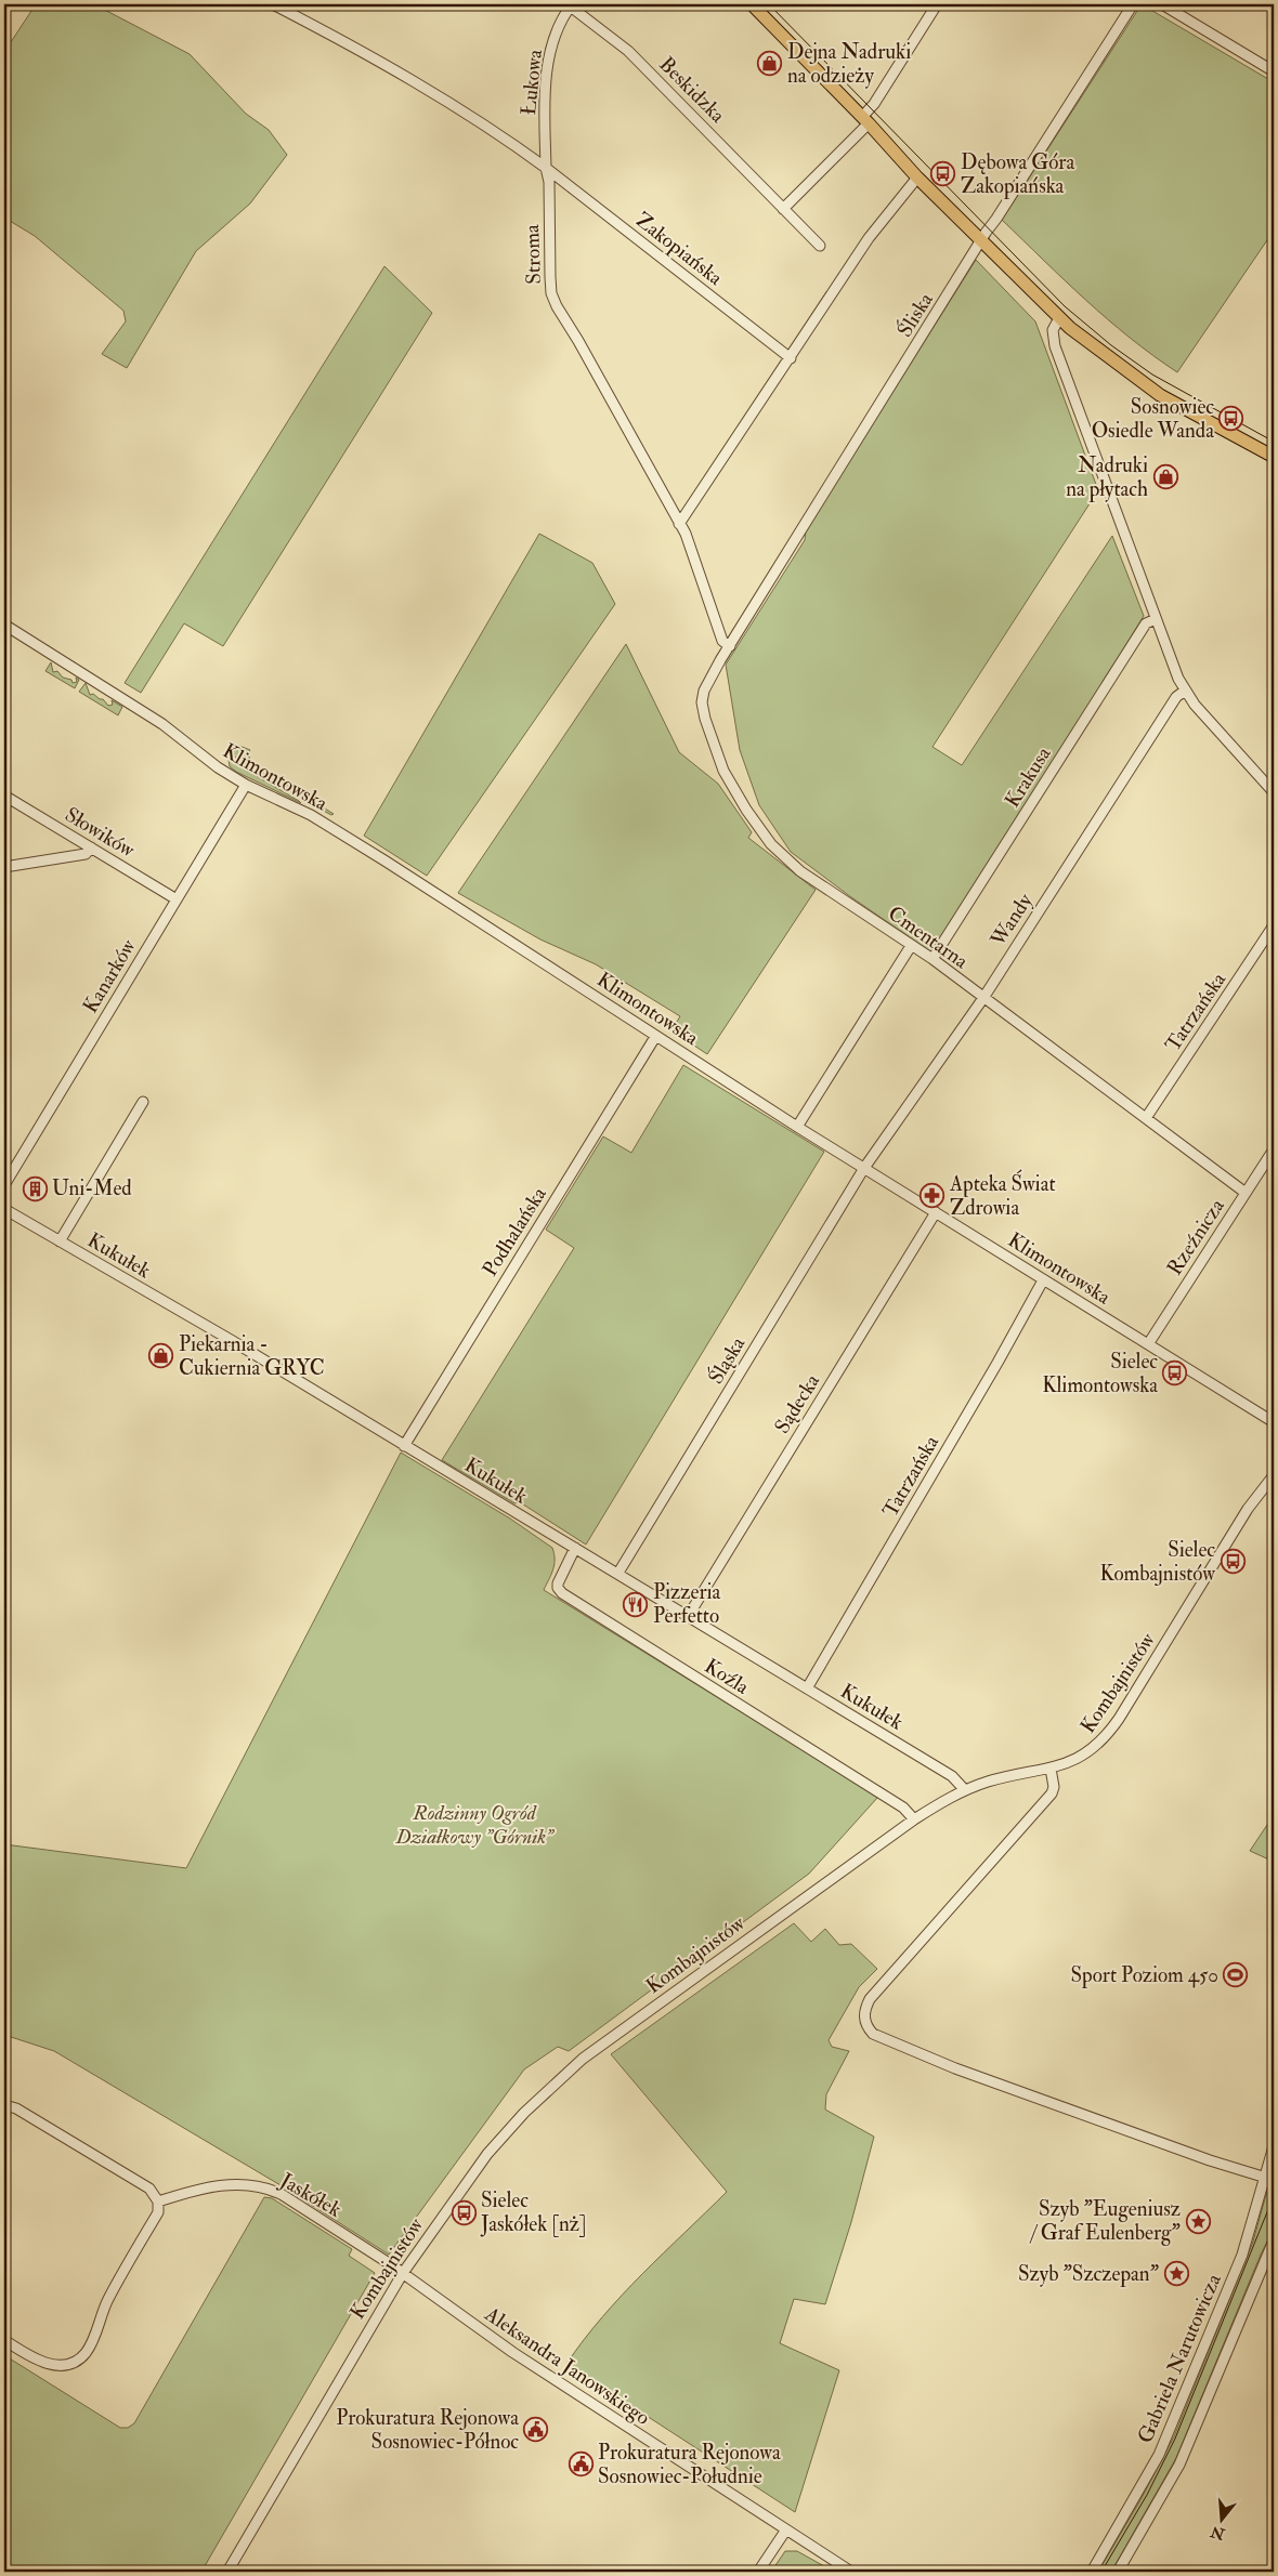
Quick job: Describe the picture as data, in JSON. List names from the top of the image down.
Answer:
{
  "streets": {
    "street": [
      "Łukowa",
      "Beskidzka",
      "Zakopiańska",
      "Stroma",
      "Śliska",
      "Klimontowska",
      "Krakusa",
      "Słowików",
      "Wandy",
      "Cmentarna",
      "Kanarków",
      "Tatrzańska",
      "Podhalańska",
      "Rzeźnicza",
      "Kukułek",
      "Śląska",
      "Sądecka",
      "Koźla",
      "Kombajnistów",
      "Jaskółek",
      "Gabriela Narutowicza",
      "Aleksandra Janowskiego"
    ]
  },
  "crossings": [
    ["Łukowa", "Beskidzka"],
    ["Łukowa", "Zakopiańska"],
    ["Łukowa", "Stroma"],
    ["Zakopiańska", "Stroma"],
    ["Stroma", "Śliska"],
    ["Stroma", "Cmentarna"],
    ["Śliska", "Cmentarna"],
    ["Klimontowska", "Wandy"],
    ["Klimontowska", "Kanarków"],
    ["Klimontowska", "Tatrzańska"],
    ["Klimontowska", "Podhalańska"],
    ["Klimontowska", "Rzeźnicza"],
    ["Klimontowska", "Śląska"],
    ["Klimontowska", "Sądecka"],
    ["Krakusa", "Cmentarna"],
    ["Słowików", "Kanarków"],
    ["Wandy", "Cmentarna"],
    ["Wandy", "Śląska"],
    ["Cmentarna", "Tatrzańska"],
    ["Cmentarna", "Rzeźnicza"],
    ["Tatrzańska", "Kukułek"],
    ["Podhalańska", "Kukułek"],
    ["Kukułek", "Śląska"],
    ["Kukułek", "Sądecka"],
    ["Kukułek", "Koźla"],
    ["Kukułek", "Kombajnistów"],
    ["Koźla", "Kombajnistów"],
    ["Kombajnistów", "Jaskółek"],
    ["Kombajnistów", "Aleksandra Janowskiego"],
    ["Jaskółek", "Aleksandra Janowskiego"]
  ],
  "parks": ["Rodzinny Ogród Działkowy \"Górnik\""],
  "places": {
    "shop": ["Dejna Nadruki na odzieży", "Nadruki na płytach", "Piekarnia - Cukiernia GRYC"],
    "bus stop": [
      "Dębowa Góra Zakopiańska",
      "Sosnowiec Osiedle Wanda",
      "Sielec Klimontowska",
      "Sielec Kombajnistów",
      "Sielec Jaskółek [nż]"
    ],
    "building": ["Uni-Med"],
    "pharmacy": ["Apteka Świat Zdrowia"],
    "restaurant": ["Pizzeria Perfetto"],
    "sports": ["Sport Poziom 450"],
    "place": ["Szyb \"Eugeniusz / Graf Eulenberg\"", "Szyb \"Szczepan\""],
    "public building": ["Prokuratura Rejonowa Sosnowiec-Północ", "Prokuratura Rejonowa Sosnowiec-Południe"]
  },
  "north": "bottom"
}
